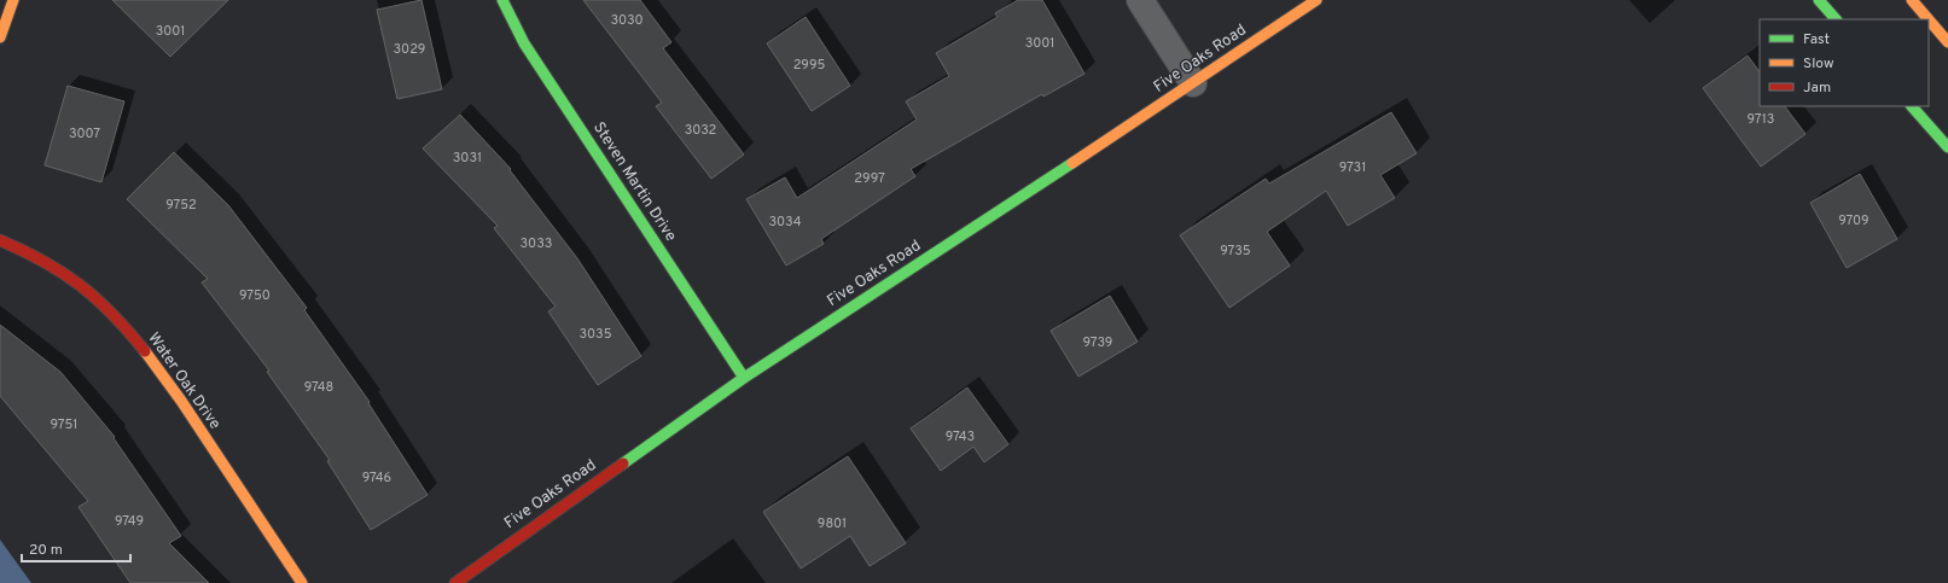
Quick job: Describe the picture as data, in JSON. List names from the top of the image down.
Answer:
{
  "streets": {
    "street": ["Five Oaks Road", "Steven Martin Drive", "Water Oak Drive"]
  },
  "crossings": [
    ["Five Oaks Road", "Steven Martin Drive"]
  ],
  "house_numbers": [
    "3030",
    "3001",
    "3001",
    "3029",
    "2995",
    "9713",
    "3032",
    "3007",
    "3031",
    "9731",
    "2997",
    "9752",
    "9709",
    "3034",
    "3033",
    "9735",
    "9750",
    "3035",
    "9739",
    "9748",
    "9751",
    "9743",
    "9746",
    "9749",
    "9801"
  ],
  "legend": ["Fast", "Slow", "Jam"],
  "scale_bar": "20 m"
}
